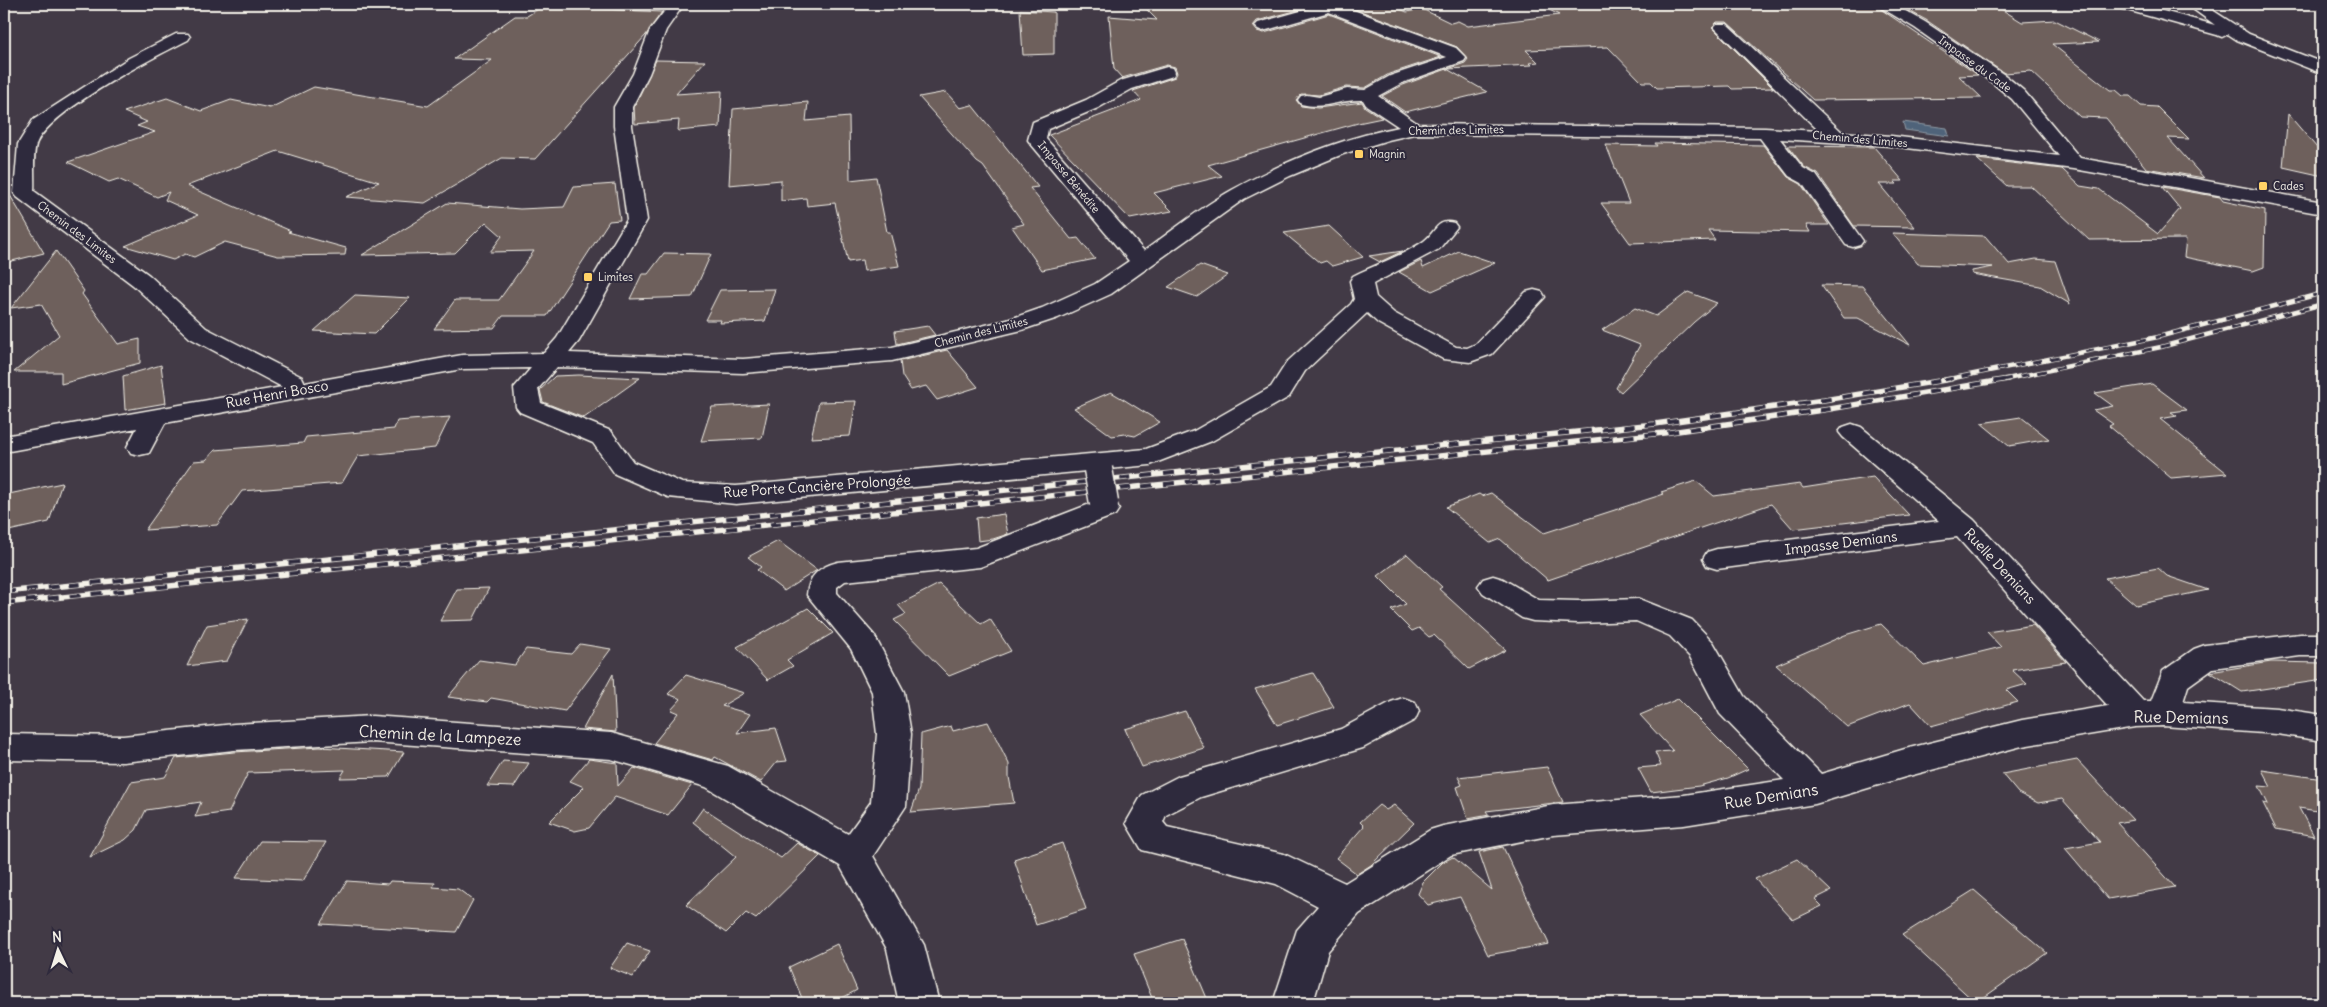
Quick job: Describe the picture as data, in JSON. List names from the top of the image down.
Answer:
{
  "streets": {
    "street": [
      "Impasse du Cade",
      "Chemin des Limites",
      "Impasse Bénédite",
      "Rue Henri Bosco",
      "Rue Porte Cancière Prolongée",
      "Impasse Demians",
      "Ruelle Demians",
      "Rue Demians",
      "Chemin de la Lampeze"
    ]
  },
  "crossings": [
    ["Impasse du Cade", "Chemin des Limites"],
    ["Chemin des Limites", "Impasse Bénédite"],
    ["Chemin des Limites", "Rue Henri Bosco"],
    ["Chemin des Limites", "Rue Porte Cancière Prolongée"],
    ["Rue Henri Bosco", "Rue Porte Cancière Prolongée"],
    ["Impasse Demians", "Ruelle Demians"],
    ["Ruelle Demians", "Rue Demians"]
  ],
  "places": {
    "transit": ["Magnin", "Cades", "Limites"]
  },
  "north": "top"
}
